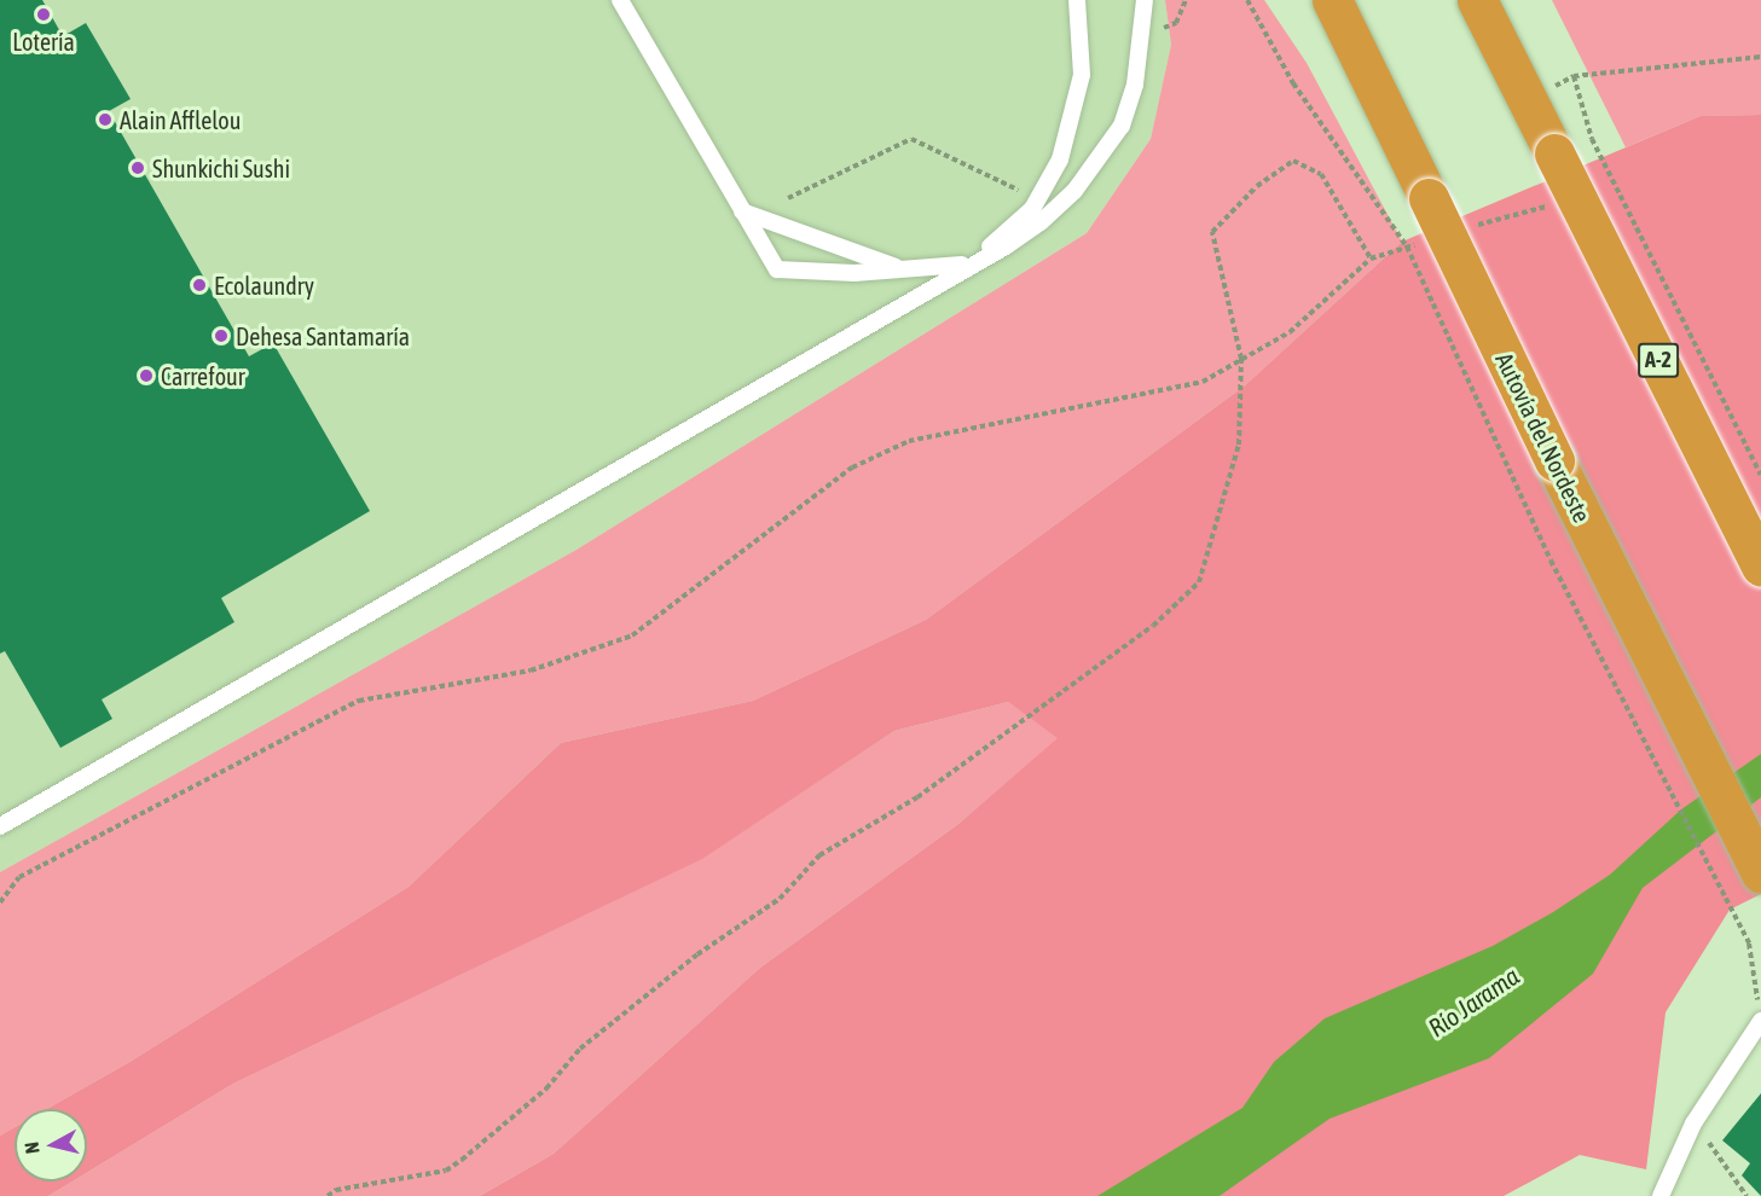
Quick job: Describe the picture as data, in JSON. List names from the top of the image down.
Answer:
{
  "streets": {
    "highway": ["A-2", "Autovía del Nordeste"]
  },
  "water": ["Río Jarama"],
  "places": [
    "Lotería",
    "Alain Afflelou",
    "Shunkichi Sushi",
    "Ecolaundry",
    "Dehesa Santamaría",
    "Carrefour"
  ],
  "north": "left"
}
